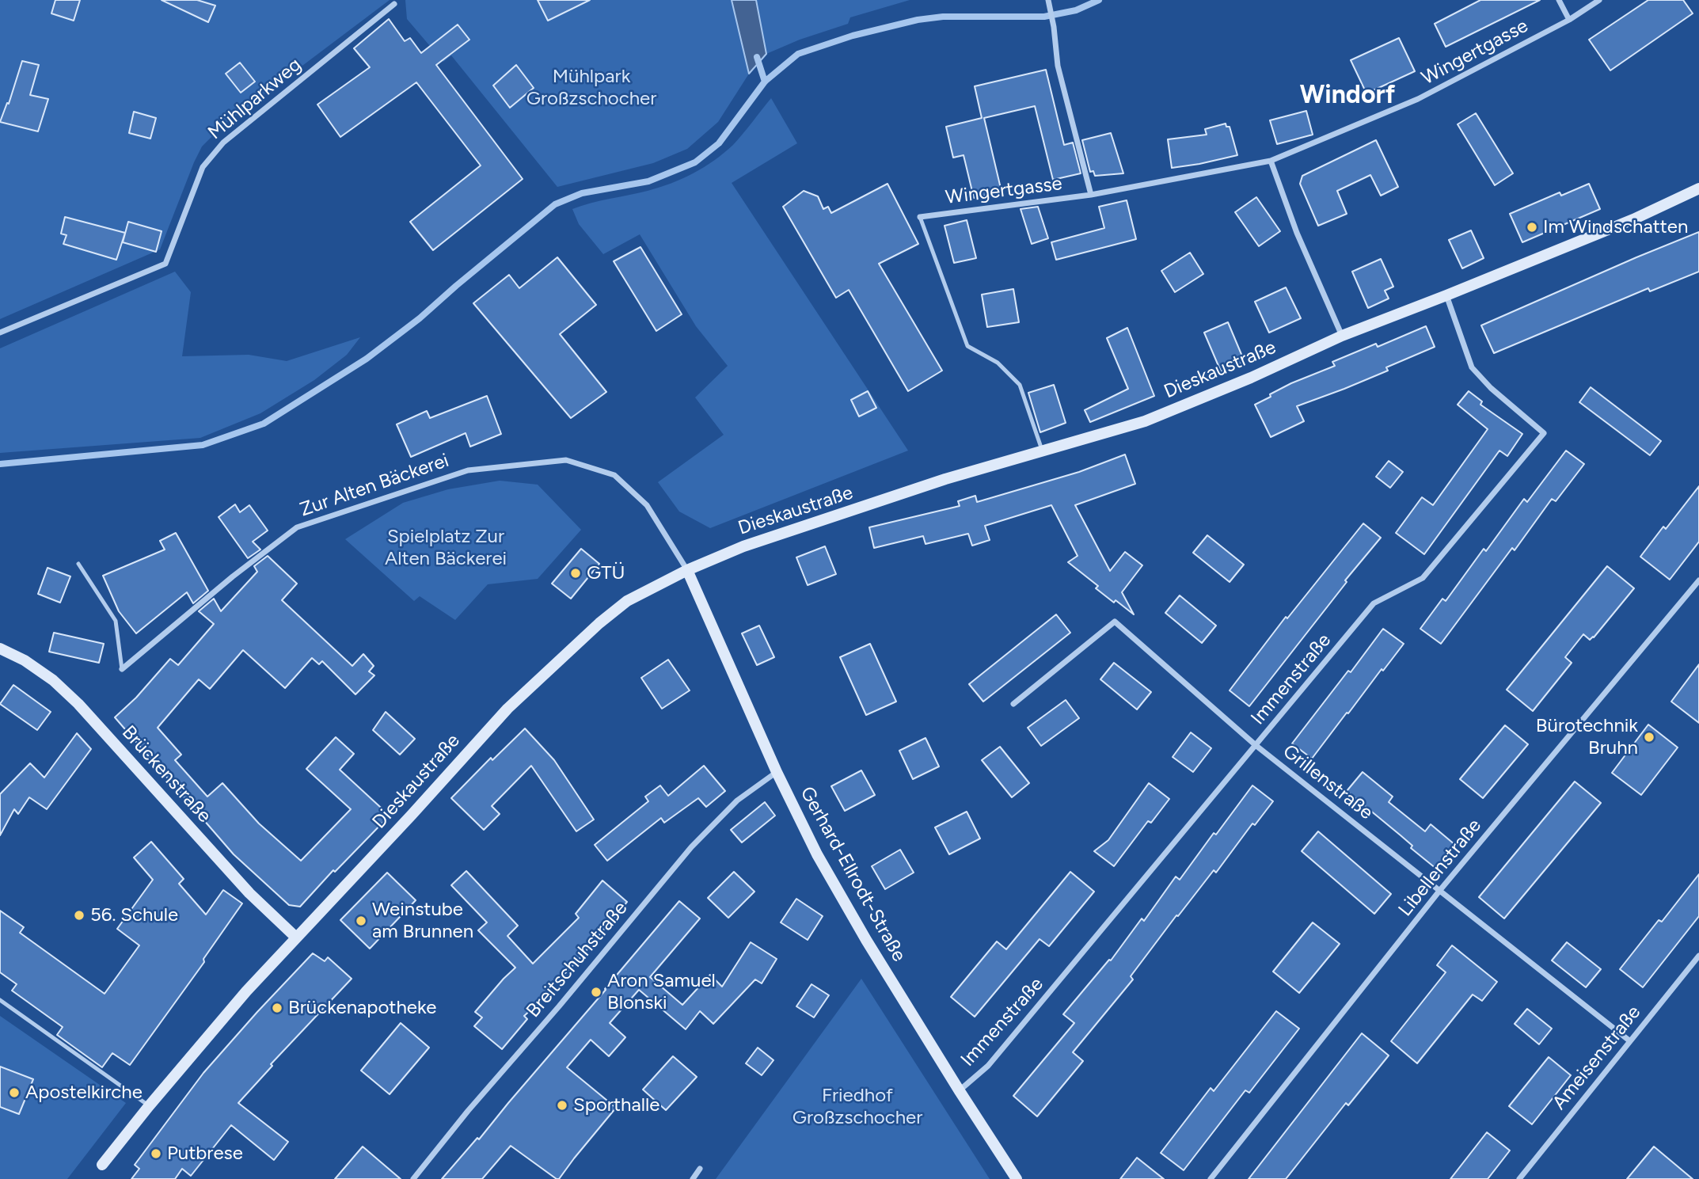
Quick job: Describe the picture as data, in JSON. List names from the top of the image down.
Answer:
{
  "streets": {
    "main road": ["Dieskaustraße", "Brückenstraße", "Gerhard-Ellrodt-Straße"],
    "street": [
      "Wingertgasse",
      "Mühlparkweg",
      "Zur Alten Bäckerei",
      "Immenstraße",
      "Grillenstraße",
      "Libellenstraße",
      "Breitschuhstraße",
      "Ameisenstraße"
    ]
  },
  "crossings": [
    ["Dieskaustraße", "Zur Alten Bäckerei"],
    ["Dieskaustraße", "Immenstraße"],
    ["Dieskaustraße", "Brückenstraße"],
    ["Dieskaustraße", "Gerhard-Ellrodt-Straße"],
    ["Zur Alten Bäckerei", "Gerhard-Ellrodt-Straße"],
    ["Immenstraße", "Grillenstraße"],
    ["Immenstraße", "Gerhard-Ellrodt-Straße"],
    ["Grillenstraße", "Libellenstraße"],
    ["Grillenstraße", "Ameisenstraße"],
    ["Gerhard-Ellrodt-Straße", "Breitschuhstraße"]
  ],
  "districts": ["Windorf"],
  "parks": ["Mühlpark Großzschocher", "Spielplatz Zur Alten Bäckerei", "Friedhof Großzschocher"],
  "places": [
    "Im Windschatten",
    "GTÜ",
    "Bürotechnik Bruhn",
    "56. Schule",
    "Weinstube am Brunnen",
    "Aron Samuel Blonski",
    "Brückenapotheke",
    "Apostelkirche",
    "Sporthalle",
    "Putbrese"
  ]
}
